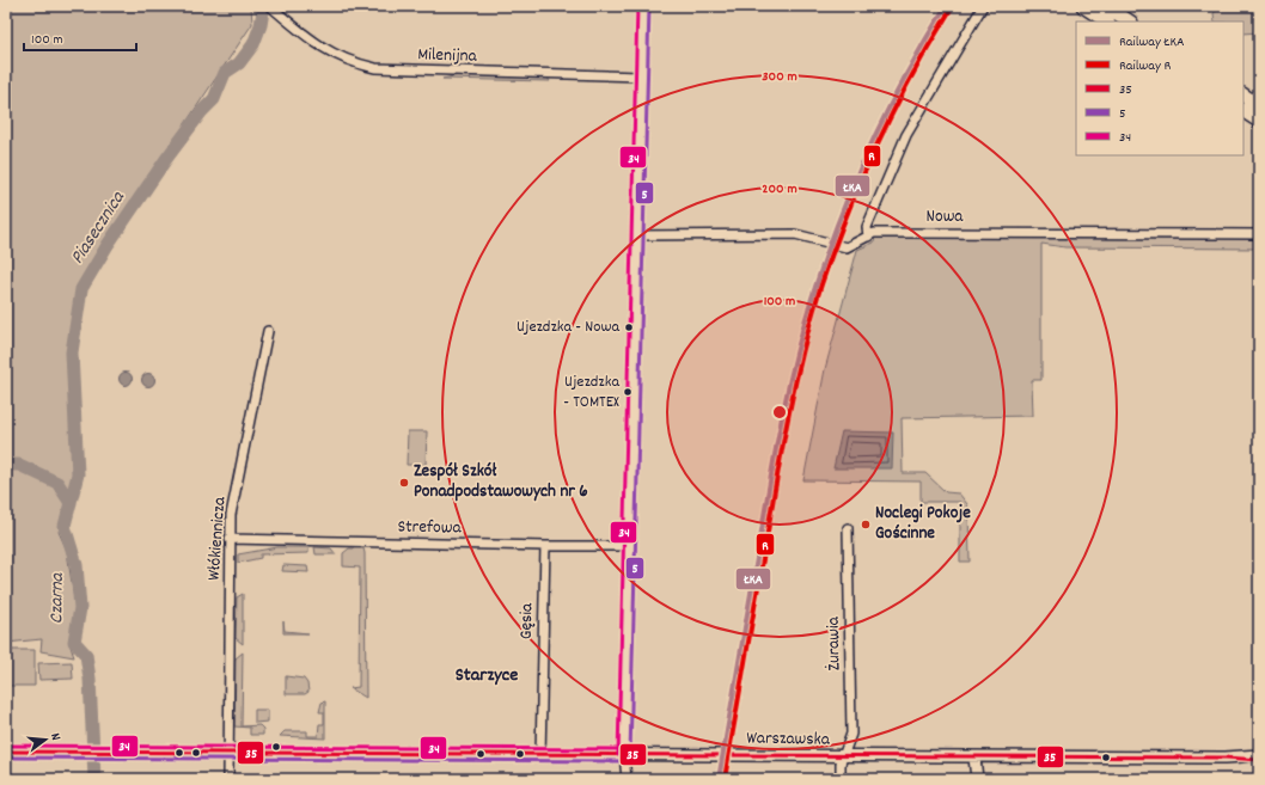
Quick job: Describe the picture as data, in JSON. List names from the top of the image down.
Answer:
{
  "streets": {
    "main road": ["Warszawska"],
    "street": [
      "Milenijna",
      "Nowa",
      "Strefowa",
      "Włókiennicza",
      "Gęsia",
      "Żurawia"
    ]
  },
  "crossings": [
    ["Strefowa", "Włókiennicza"],
    ["Strefowa", "Gęsia"],
    ["Włókiennicza", "Warszawska"],
    ["Gęsia", "Warszawska"],
    ["Żurawia", "Warszawska"]
  ],
  "districts": ["Starzyce"],
  "water": ["Piasecznica", "Czarna"],
  "places": [
    "Ujezdzka - Nowa",
    "Ujezdzka - TOMTEX",
    "Zespół Szkół Ponadpodstawowych nr 6",
    "Noclegi Pokoje Gościnne"
  ],
  "lines": [
    "rail line ŁKA",
    "transit line 5",
    "transit line 34",
    "rail line R",
    "transit line 35"
  ],
  "legend": [
    "Railway ŁKA",
    "Railway R",
    "35",
    "5",
    "34"
  ],
  "scale_bar": "100 m",
  "north": "right",
  "rings": ["300 m", "200 m", "100 m"]
}
